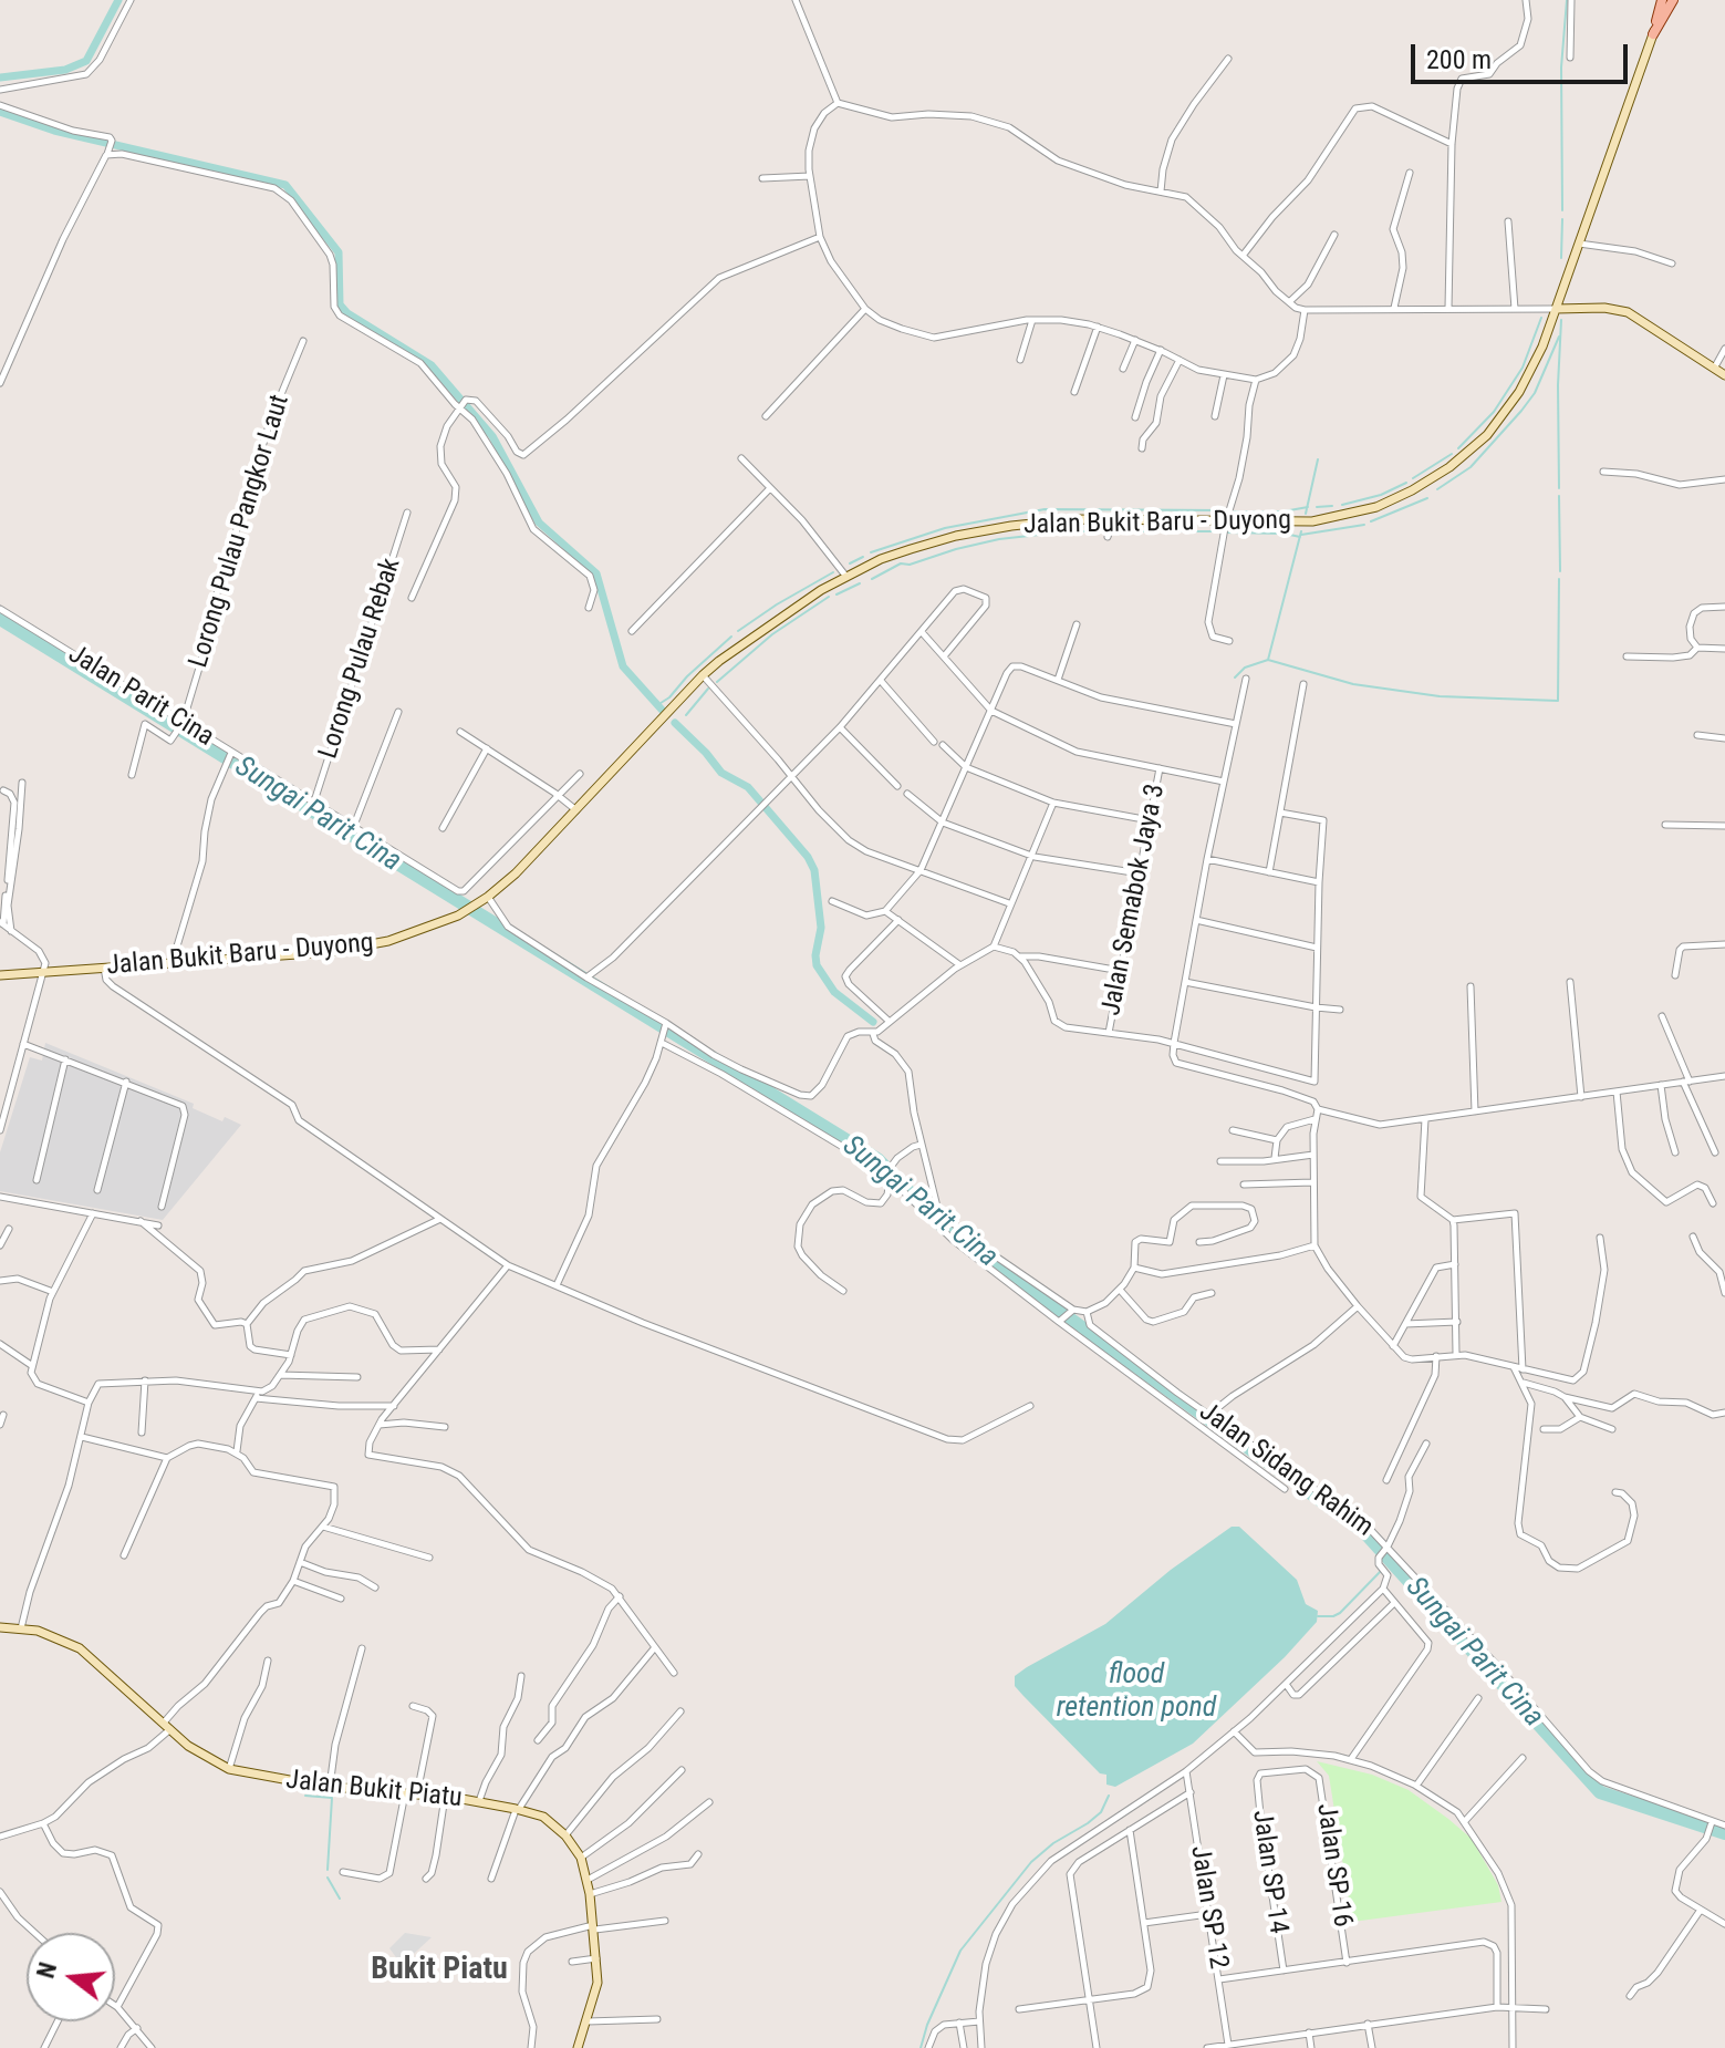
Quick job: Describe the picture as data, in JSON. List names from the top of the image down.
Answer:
{
  "streets": {
    "main road": ["Jalan Bukit Baru - Duyong", "Jalan Bukit Piatu"],
    "street": [
      "Lorong Pulau Pangkor Laut",
      "Lorong Pulau Rebak",
      "Jalan Parit Cina",
      "Jalan Semabok Jaya 3",
      "Jalan Sidang Rahim",
      "Jalan SP 16",
      "Jalan SP 14",
      "Jalan SP 12"
    ]
  },
  "crossings": [
    ["Lorong Pulau Pangkor Laut", "Jalan Parit Cina"],
    ["Lorong Pulau Rebak", "Jalan Parit Cina"],
    ["Jalan SP 16", "Jalan SP 14"]
  ],
  "districts": ["Bukit Piatu"],
  "water": ["Sungai Parit Cina", "flood retention pond"],
  "scale_bar": "200 m",
  "north": "left"
}
